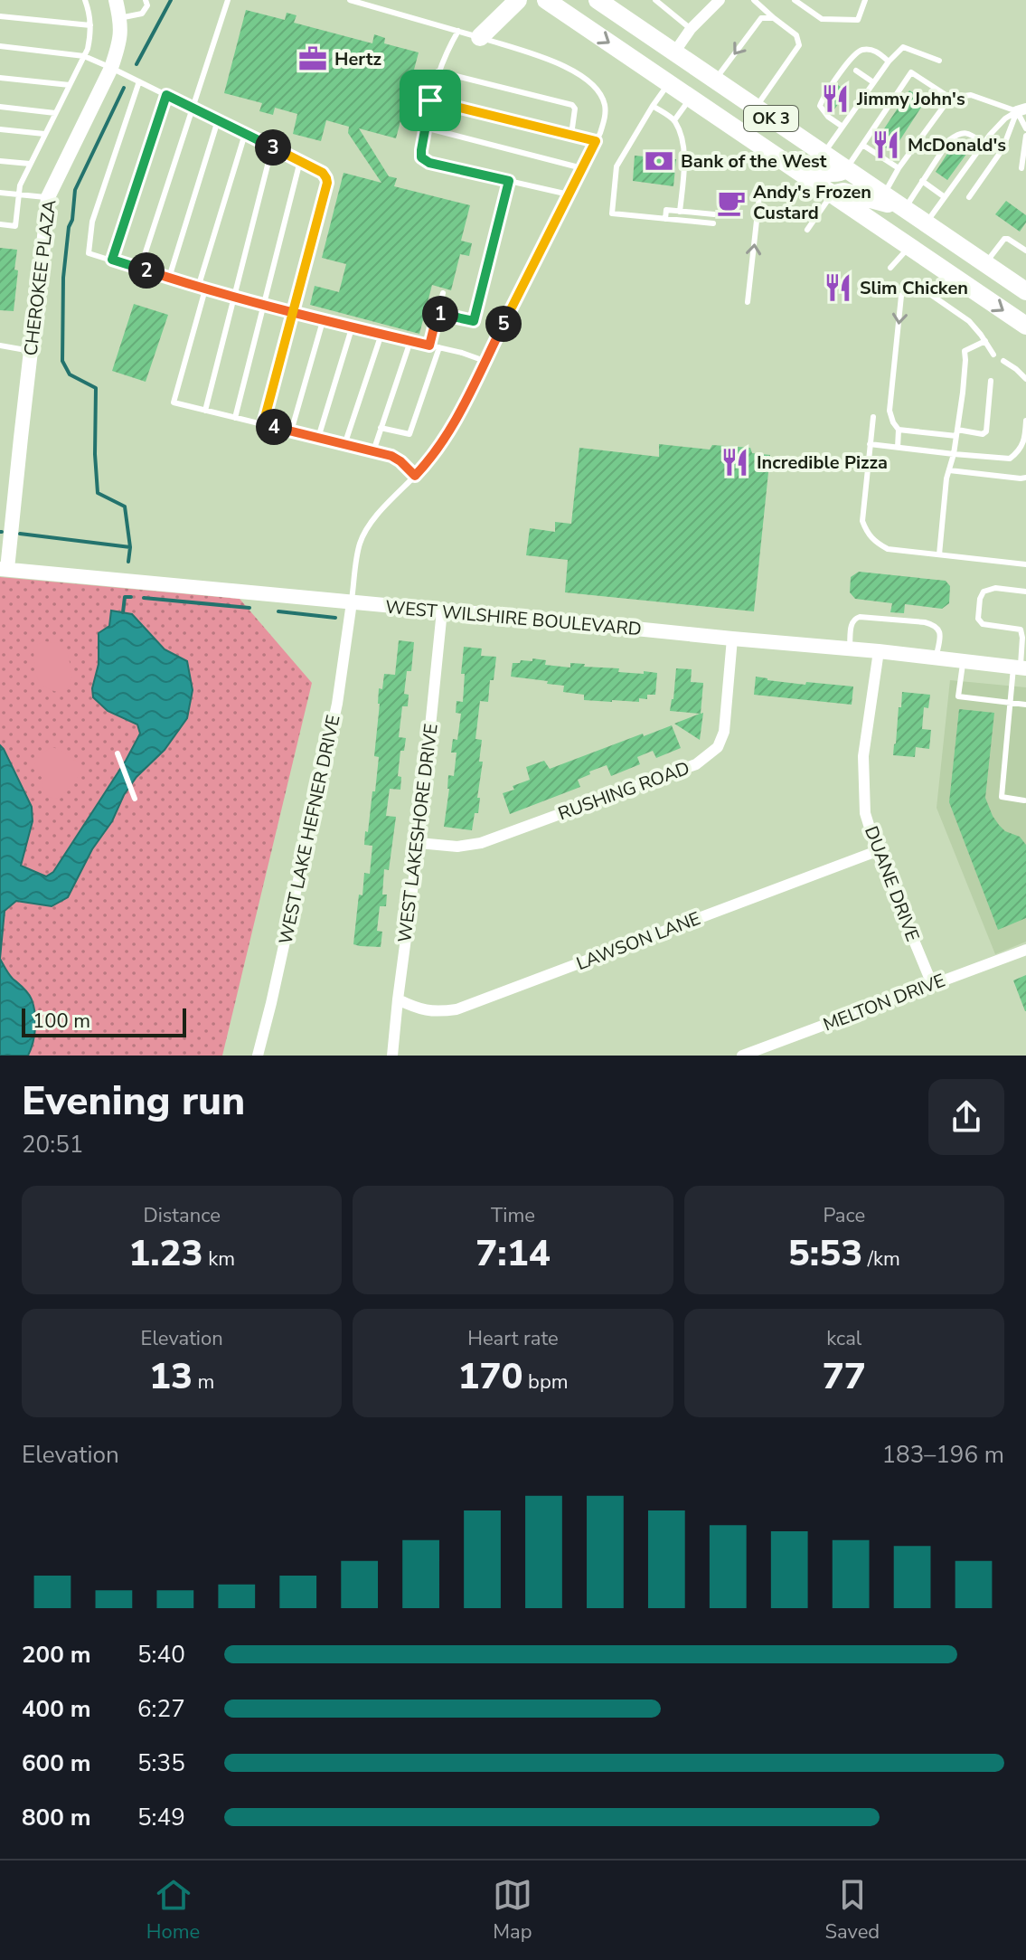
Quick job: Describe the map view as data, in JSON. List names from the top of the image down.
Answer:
{
  "streets": {
    "highway": ["OK 3"],
    "street": [
      "CHEROKEE PLAZA",
      "WEST WILSHIRE BOULEVARD",
      "RUSHING ROAD",
      "WEST LAKE HEFNER DRIVE",
      "WEST LAKESHORE DRIVE",
      "DUANE DRIVE",
      "LAWSON LANE",
      "MELTON DRIVE"
    ]
  },
  "crossings": [
    ["CHEROKEE PLAZA", "WEST WILSHIRE BOULEVARD"],
    ["WEST WILSHIRE BOULEVARD", "RUSHING ROAD"],
    ["WEST WILSHIRE BOULEVARD", "WEST LAKE HEFNER DRIVE"],
    ["WEST WILSHIRE BOULEVARD", "WEST LAKESHORE DRIVE"],
    ["WEST WILSHIRE BOULEVARD", "DUANE DRIVE"],
    ["RUSHING ROAD", "WEST LAKESHORE DRIVE"],
    ["WEST LAKESHORE DRIVE", "LAWSON LANE"],
    ["DUANE DRIVE", "LAWSON LANE"],
    ["DUANE DRIVE", "MELTON DRIVE"]
  ],
  "places": {
    "office": ["Hertz"],
    "restaurant": [
      "Jimmy John's",
      "McDonald's",
      "Slim Chicken",
      "Incredible Pizza"
    ],
    "bank": ["Bank of the West"],
    "cafe": ["Andy's Frozen Custard"]
  },
  "scale_bar": "100 m",
  "page": {
    "pins": [
      "3",
      "2",
      "1",
      "5",
      "4"
    ],
    "scale": "100 m",
    "heading": ["Evening run", "20:51"],
    "stats": [
      ["Distance", "1.23 km"],
      ["Time", "7:14"],
      ["Pace", "5:53 /km"],
      ["Elevation", "13 m"],
      ["Heart rate", "170 bpm"],
      ["kcal", "77"]
    ],
    "chart": ["Elevation", "183–196 m"],
    "list": [
      {
        "name": "200 m",
        "note": "5:40"
      },
      {
        "name": "400 m",
        "note": "6:27"
      },
      {
        "name": "600 m",
        "note": "5:35"
      },
      {
        "name": "800 m",
        "note": "5:49"
      }
    ],
    "tabs": ["Home", "Map", "Saved"]
  }
}
